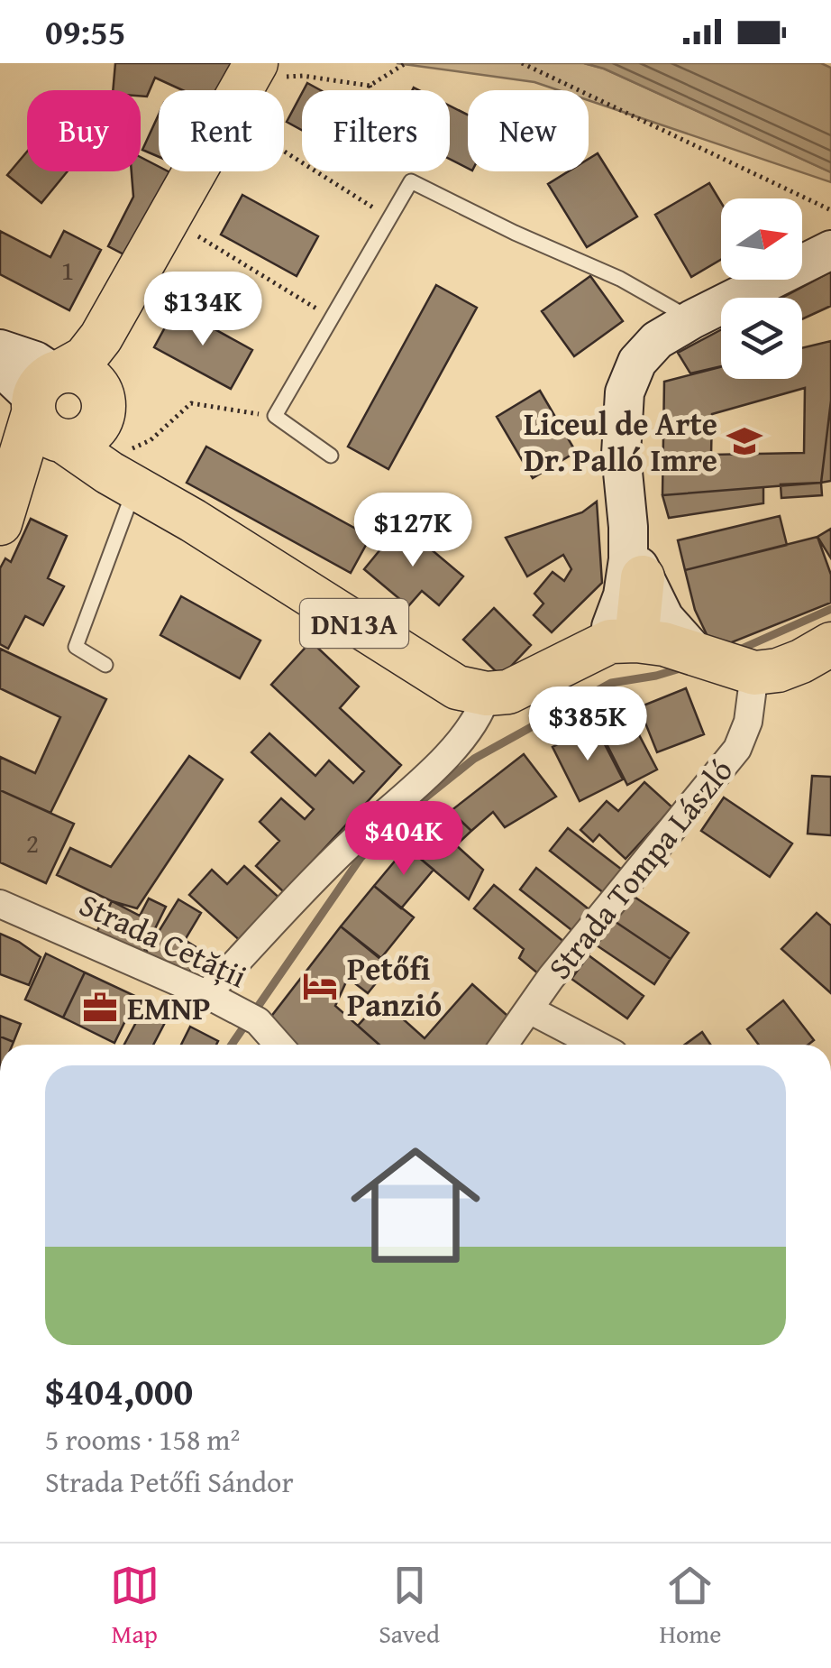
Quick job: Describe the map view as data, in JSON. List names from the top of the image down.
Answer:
{
  "streets": {
    "main road": ["DN13A"],
    "street": ["Strada Tompa László", "Strada Cetății"]
  },
  "places": {
    "school or university": ["Liceul de Arte Dr. Palló Imre"],
    "hotel": ["Petőfi Panzió"],
    "office": ["EMNP"]
  },
  "house_numbers": ["1", "2"],
  "north": "right",
  "page": {
    "status": "09:55",
    "chip": [
      "Buy",
      "Rent",
      "Filters",
      "New"
    ],
    "price": [
      "$134K",
      "$127K",
      "$385K",
      "$404K"
    ],
    "list": [
      {
        "name": "$404,000",
        "note": "5 rooms · 158 m² · Strada Petőfi Sándor"
      }
    ],
    "tabs": ["Map", "Saved", "Home"]
  }
}
